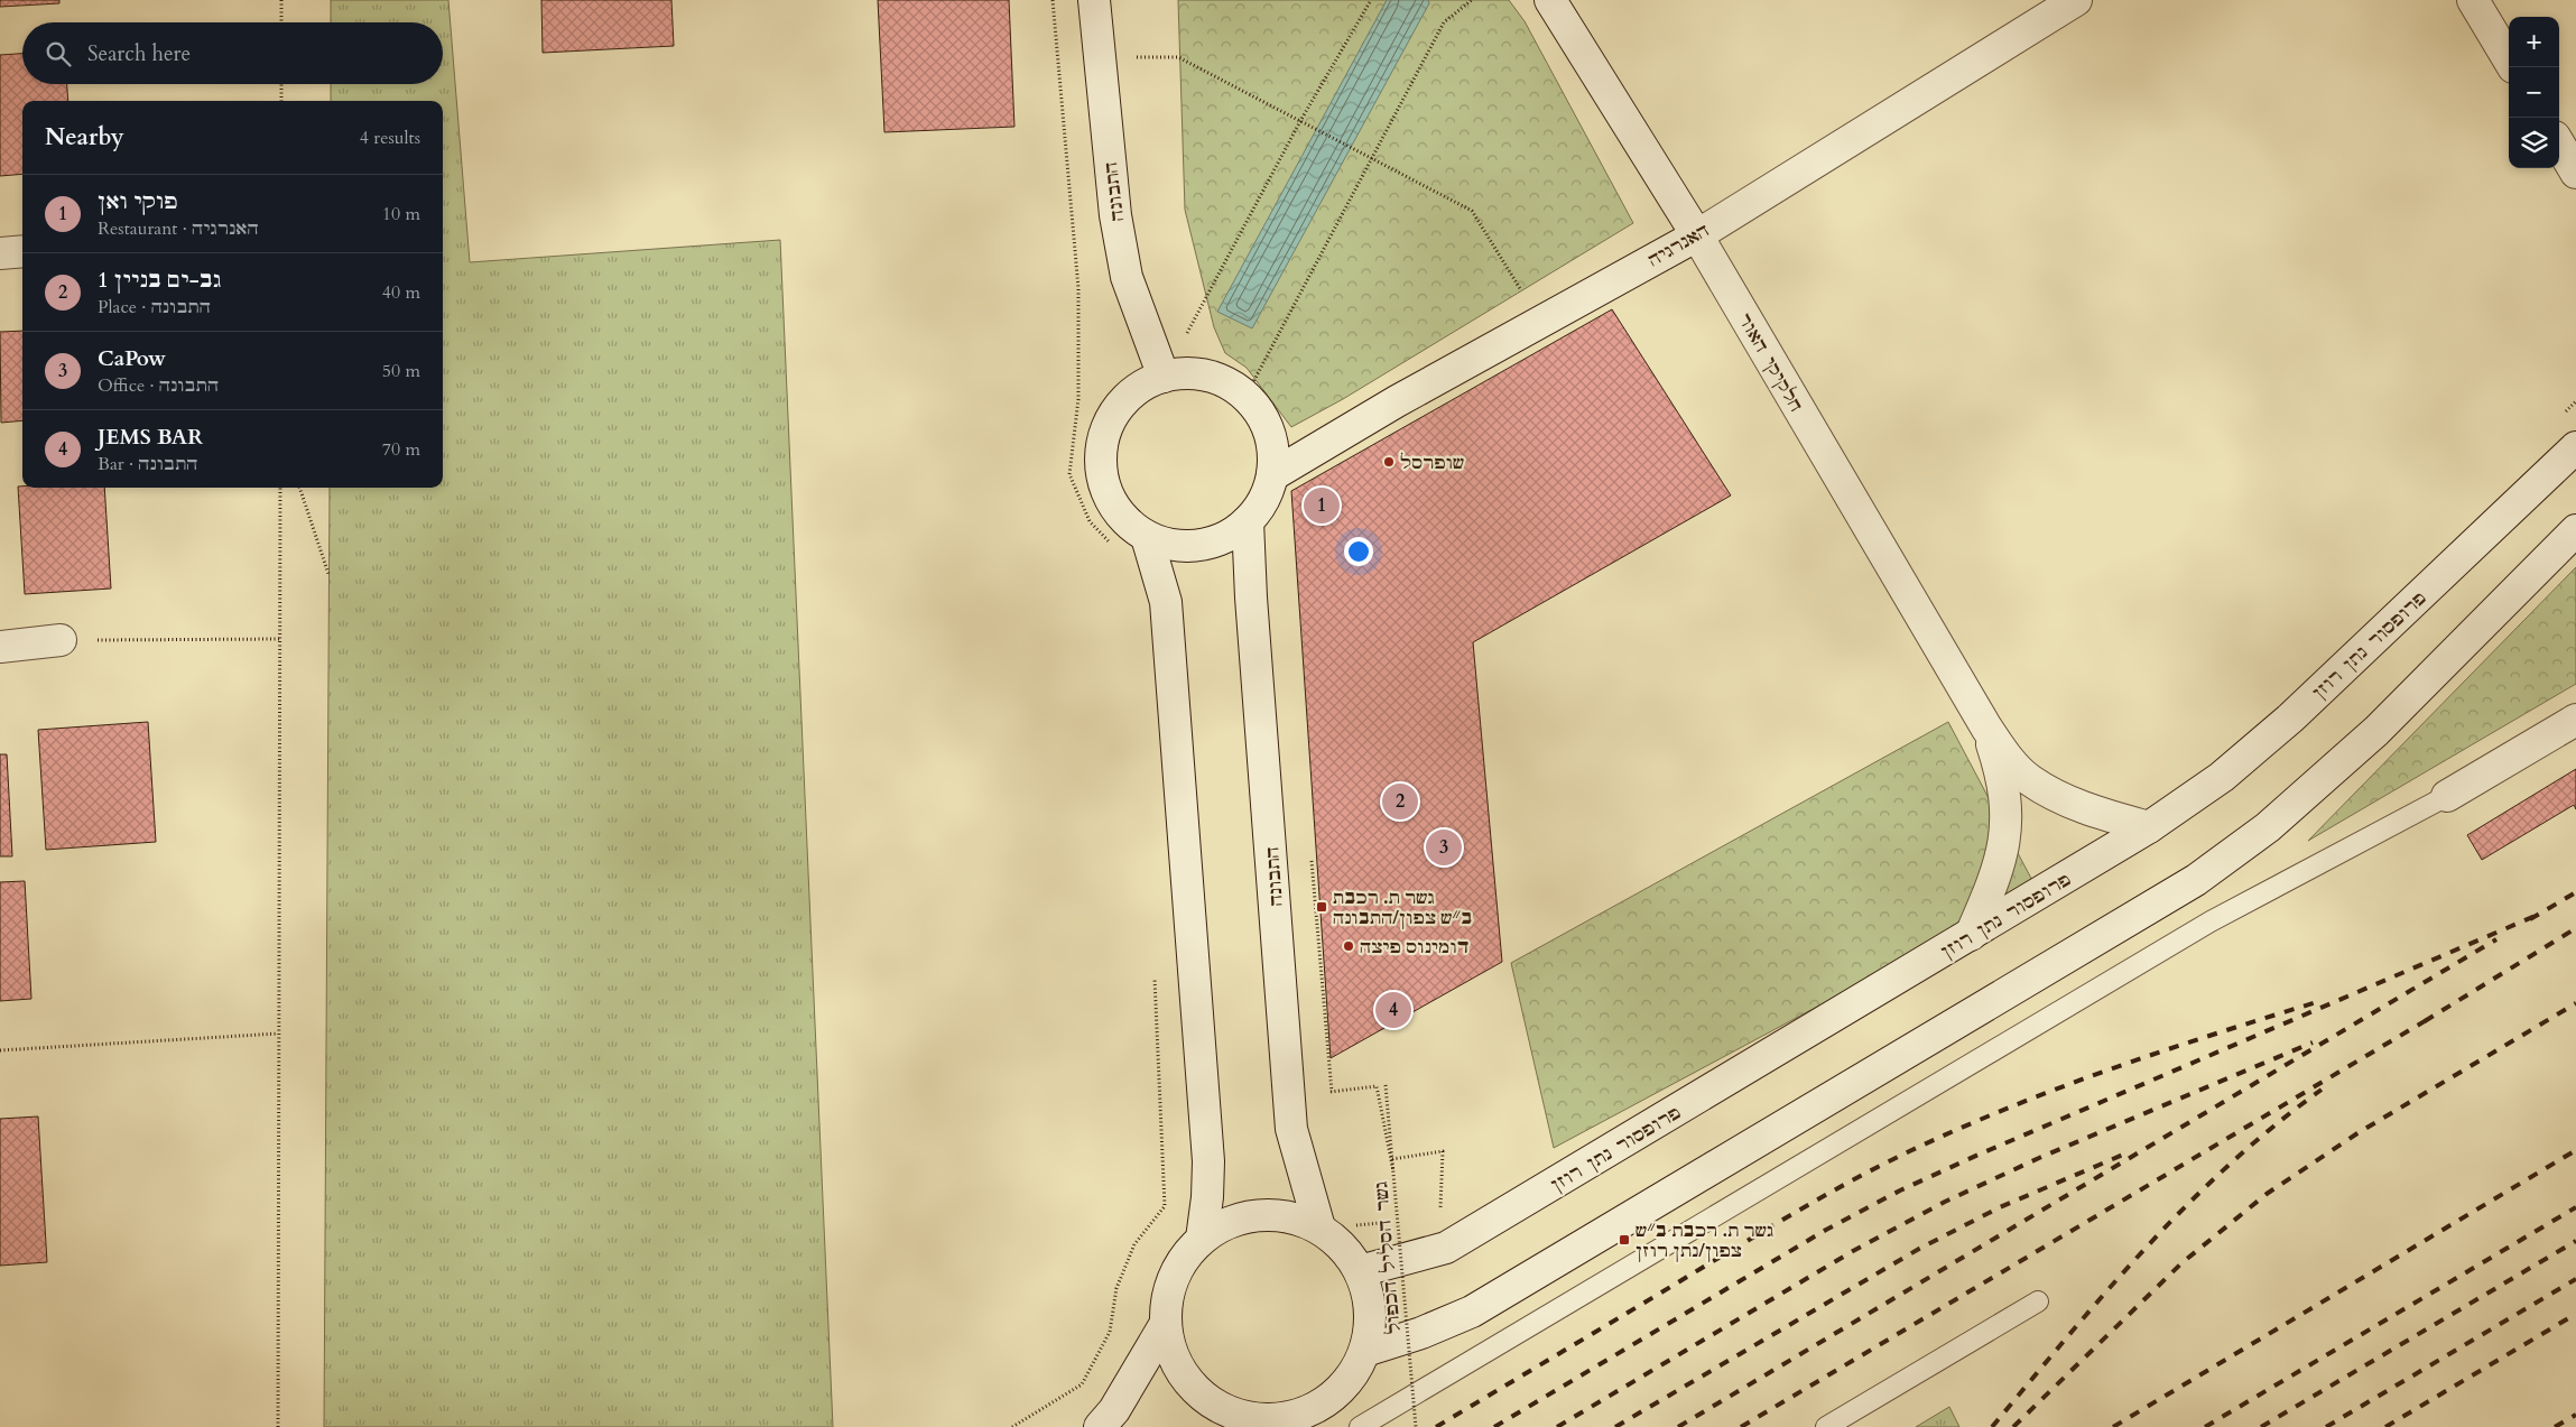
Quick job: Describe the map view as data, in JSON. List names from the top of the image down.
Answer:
{
  "streets": {
    "street": [
      "התבונה",
      "האנרגיה",
      "חלקיקי האור",
      "פרופסור נתן רוזן"
    ],
    "path": ["גשר הסליל הכפול"]
  },
  "crossings": [
    ["התבונה", "האנרגיה"],
    ["האנרגיה", "חלקיקי האור"],
    ["חלקיקי האור", "פרופסור נתן רוזן"]
  ],
  "places": {
    "other": ["שופרסל", "דומינוס פיצה"],
    "transit": ["גשר ת. רכבת ב״ש צפון/התבונה", "גשר ת. רכבת ב״ש צפון/נתן רוזן"]
  },
  "page": {
    "map_buttons": ["+", "−"],
    "search": "Search here",
    "heading": ["Nearby", "4 results"],
    "list": [
      {
        "mark": "1",
        "name": "פוקי ואן",
        "note": "Restaurant · האנרגיה",
        "value": "10 m"
      },
      {
        "mark": "2",
        "name": "גב-ים בניין 1",
        "note": "Place · התבונה",
        "value": "40 m"
      },
      {
        "mark": "3",
        "name": "CaPow",
        "note": "Office · התבונה",
        "value": "50 m"
      },
      {
        "mark": "4",
        "name": "JEMS BAR",
        "note": "Bar · התבונה",
        "value": "70 m"
      }
    ],
    "pins": [
      "1",
      "2",
      "3",
      "4"
    ]
  }
}
